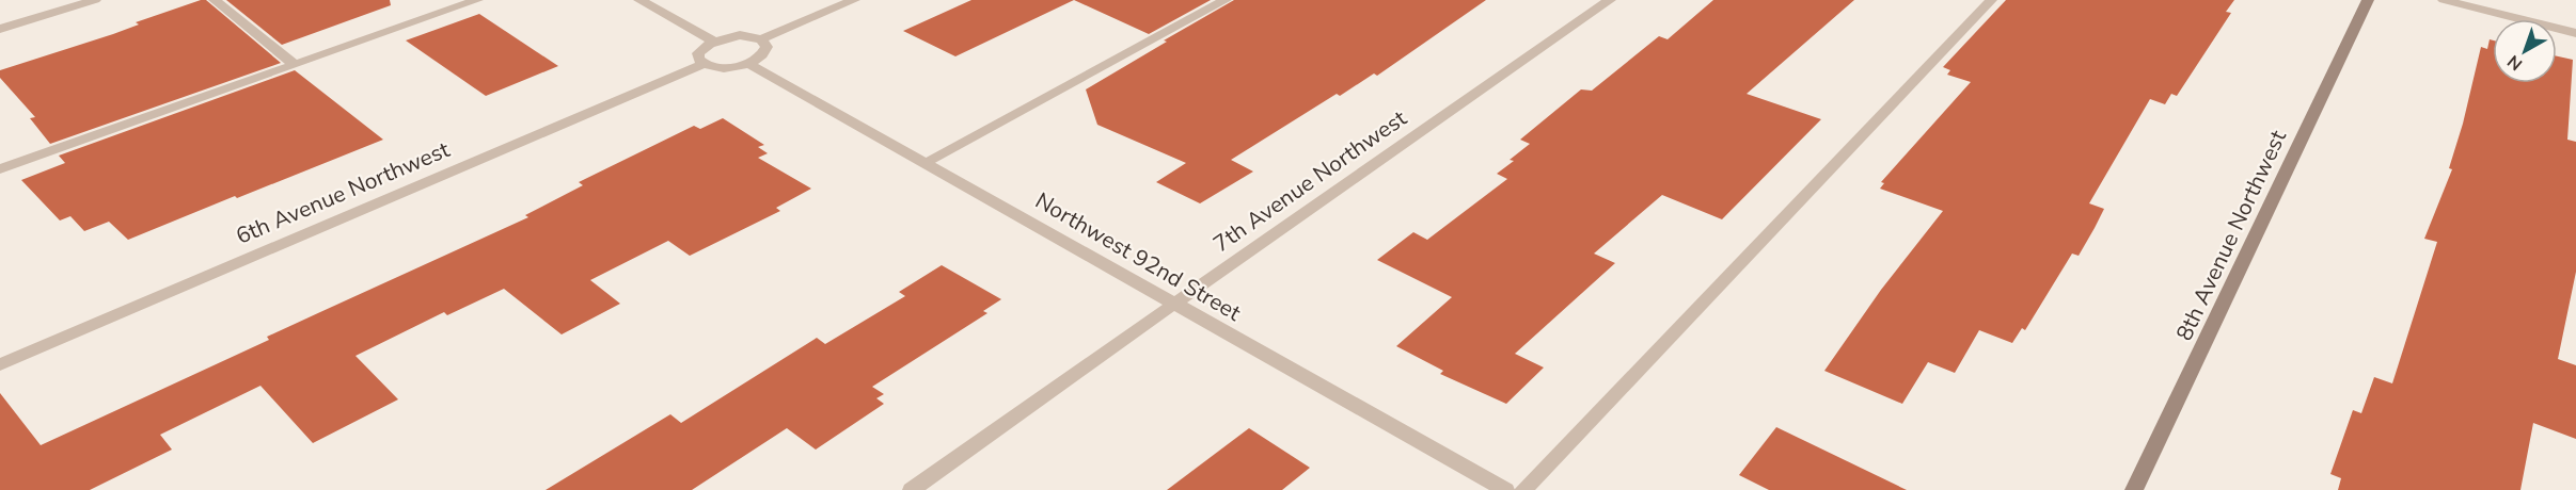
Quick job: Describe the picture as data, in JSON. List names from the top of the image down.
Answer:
{
  "streets": {
    "street": [
      "7th Avenue Northwest",
      "6th Avenue Northwest",
      "8th Avenue Northwest",
      "Northwest 92nd Street"
    ]
  },
  "crossings": [
    ["7th Avenue Northwest", "Northwest 92nd Street"]
  ],
  "north": "bottom left"
}
